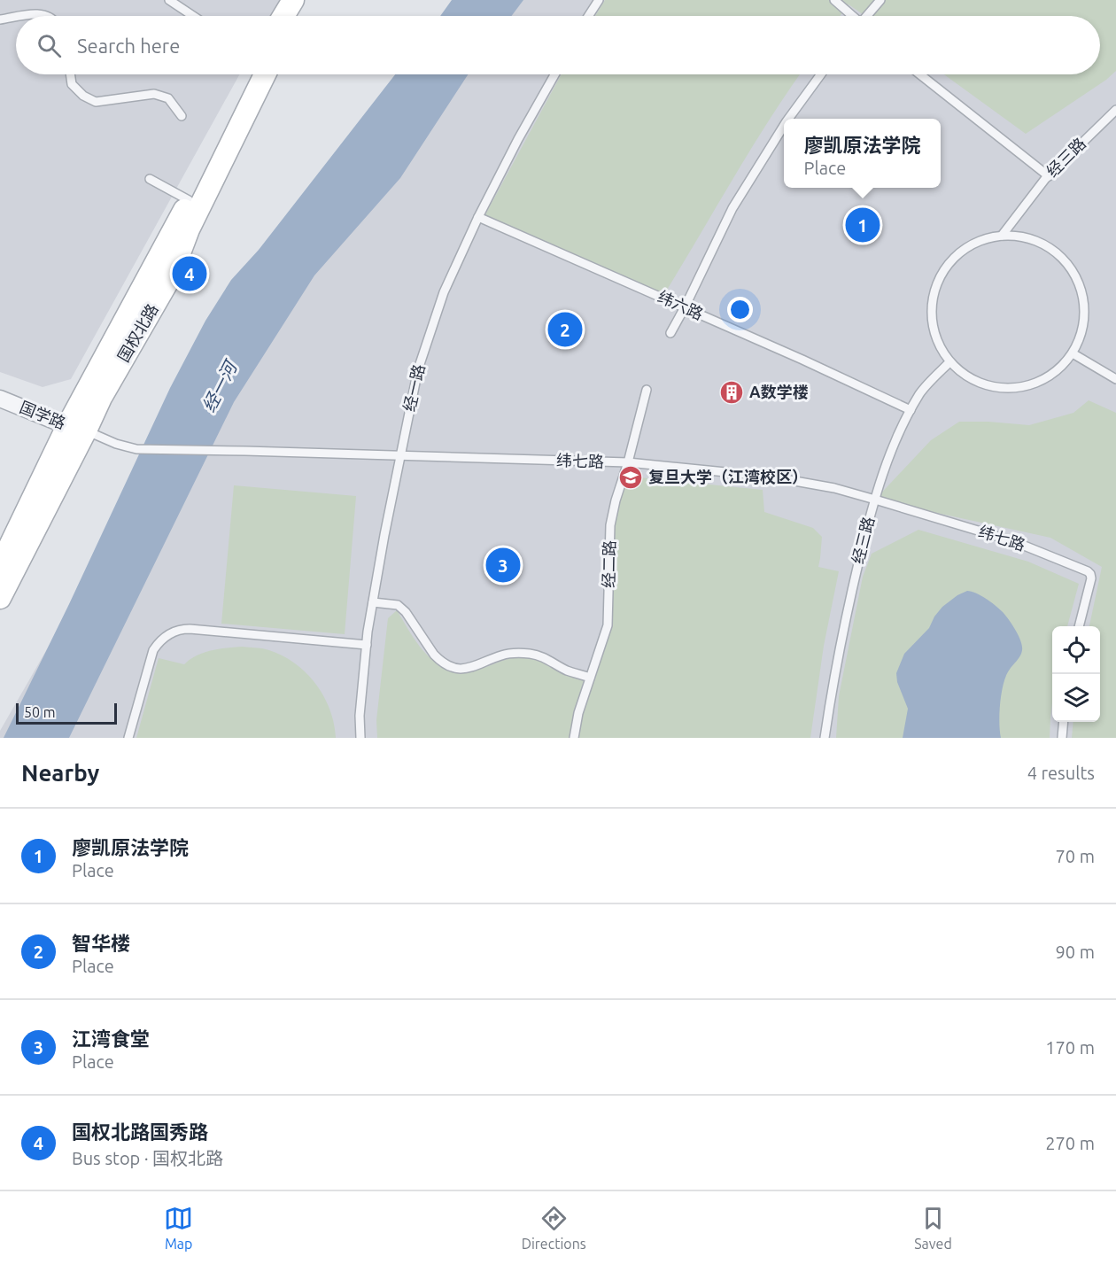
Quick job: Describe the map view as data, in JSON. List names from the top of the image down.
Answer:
{
  "streets": {
    "main road": ["国权北路"],
    "street": ["国学路"],
    "lane": [
      "经三路",
      "纬六路",
      "经一路",
      "纬七路",
      "经二路"
    ]
  },
  "crossings": [
    ["经三路", "纬六路"],
    ["经三路", "纬七路"],
    ["纬六路", "经一路"],
    ["国权北路", "国学路"],
    ["国权北路", "纬七路"],
    ["经一路", "纬七路"],
    ["国学路", "纬七路"],
    ["纬七路", "经二路"]
  ],
  "water": ["经一河"],
  "places": {
    "building": ["A数学楼"],
    "school or university": ["复旦大学（江湾校区）"]
  },
  "scale_bar": "50 m",
  "page": {
    "search": "Search here",
    "popup": ["廖凯原法学院", "Place"],
    "pins": [
      "1",
      "4",
      "2",
      "3"
    ],
    "scale": "50 m",
    "heading": ["Nearby", "4 results"],
    "list": [
      {
        "mark": "1",
        "name": "廖凯原法学院",
        "note": "Place",
        "value": "70 m"
      },
      {
        "mark": "2",
        "name": "智华楼",
        "note": "Place",
        "value": "90 m"
      },
      {
        "mark": "3",
        "name": "江湾食堂",
        "note": "Place",
        "value": "170 m"
      },
      {
        "mark": "4",
        "name": "国权北路国秀路",
        "note": "Bus stop · 国权北路",
        "value": "270 m"
      }
    ],
    "nav": ["Map", "Directions", "Saved"]
  }
}
